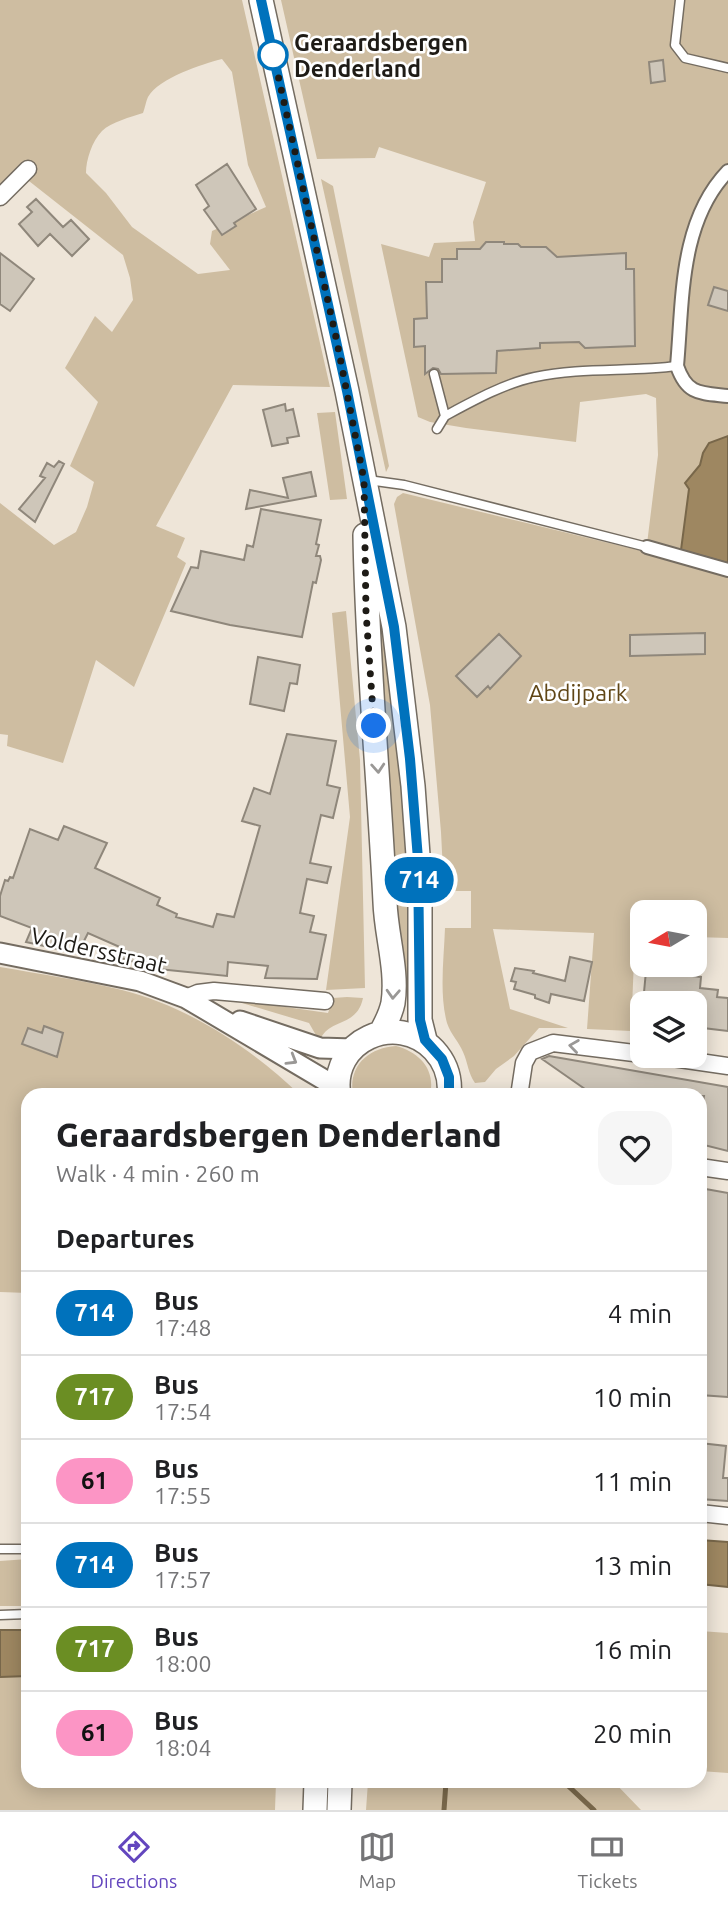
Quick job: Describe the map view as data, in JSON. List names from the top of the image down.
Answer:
{
  "streets": {
    "street": ["Voldersstraat"]
  },
  "parks": ["Abdijpark"],
  "places": ["Geraardsbergen Denderland"],
  "lines": ["bus line 714"],
  "north": "left",
  "page": {
    "on_map": "714",
    "heading": [
      ["Geraardsbergen Denderland", "Walk · 4 min · 260 m"],
      "Departures"
    ],
    "list": [
      {
        "mark": "714",
        "name": "Bus",
        "note": "17:48",
        "value": "4 min"
      },
      {
        "mark": "717",
        "name": "Bus",
        "note": "17:54",
        "value": "10 min"
      },
      {
        "mark": "61",
        "name": "Bus",
        "note": "17:55",
        "value": "11 min"
      },
      {
        "mark": "714",
        "name": "Bus",
        "note": "17:57",
        "value": "13 min"
      },
      {
        "mark": "717",
        "name": "Bus",
        "note": "18:00",
        "value": "16 min"
      },
      {
        "mark": "61",
        "name": "Bus",
        "note": "18:04",
        "value": "20 min"
      }
    ],
    "tabs": ["Directions", "Map", "Tickets"]
  }
}
